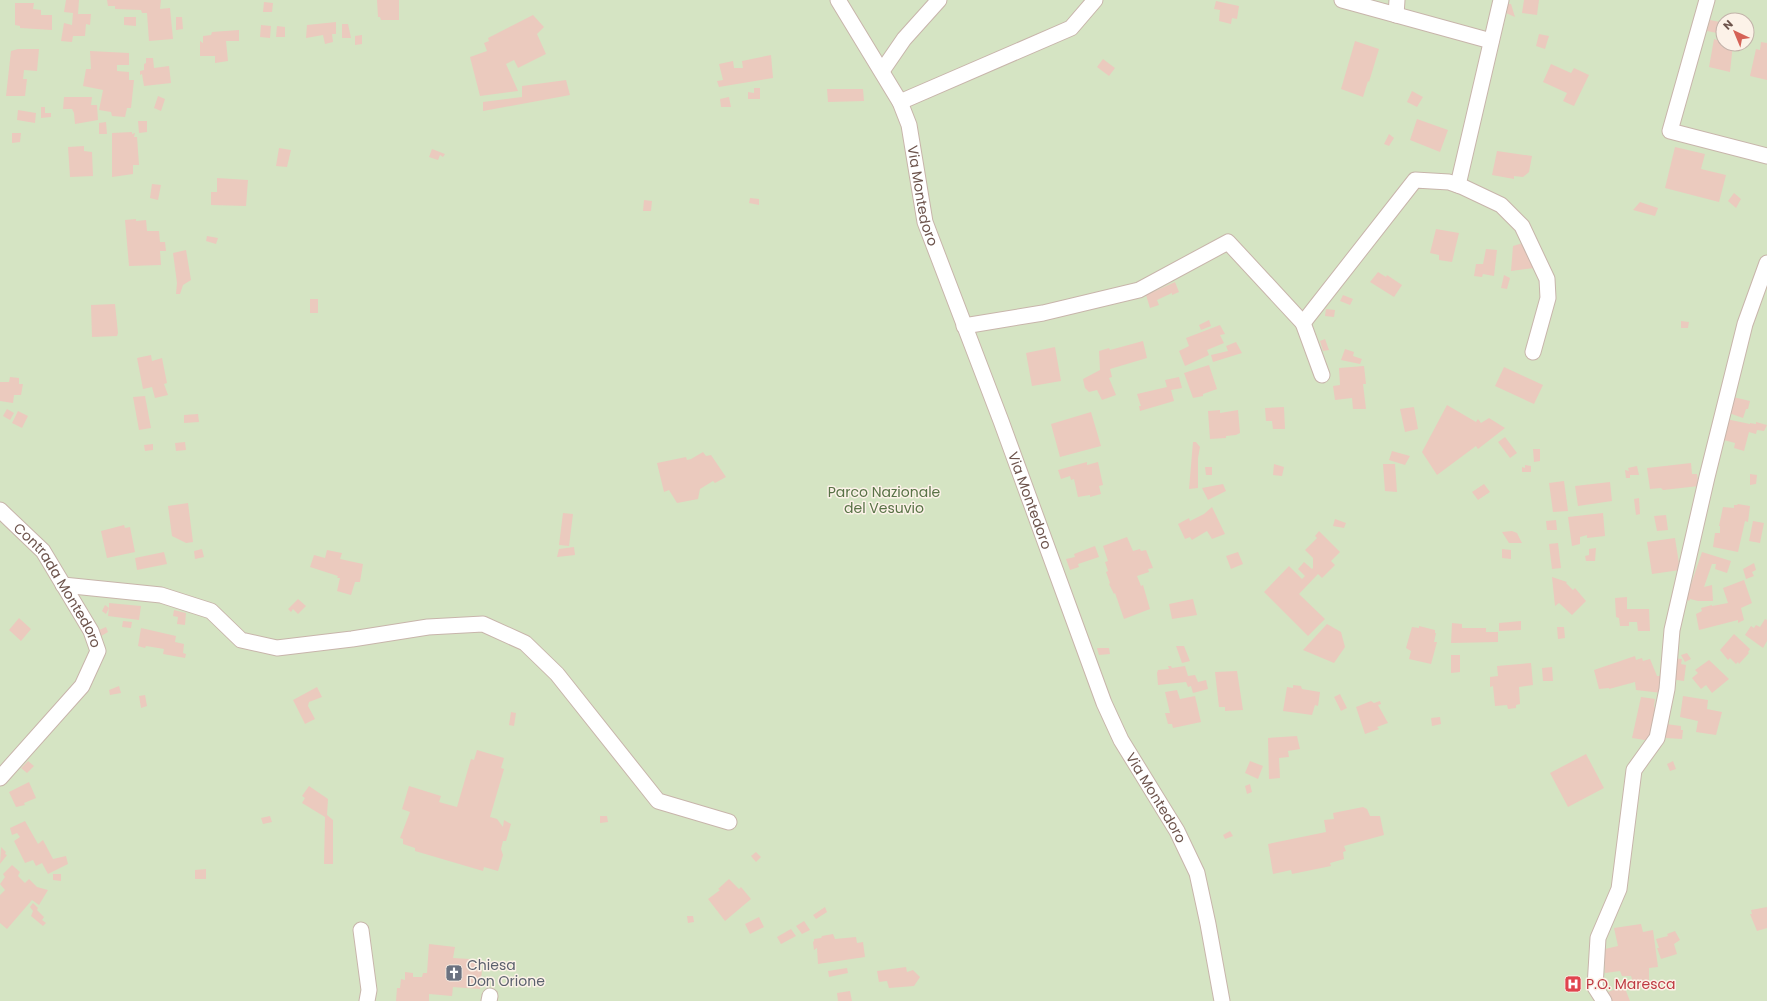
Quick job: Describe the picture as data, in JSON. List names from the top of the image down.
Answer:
{
  "streets": {
    "street": ["Via Montedoro", "Contrada Montedoro"]
  },
  "parks": ["Parco Nazionale del Vesuvio"],
  "places": {
    "church": ["Chiesa Don Orione"],
    "hospital": ["P.O. Maresca"]
  },
  "north": "top left"
}
